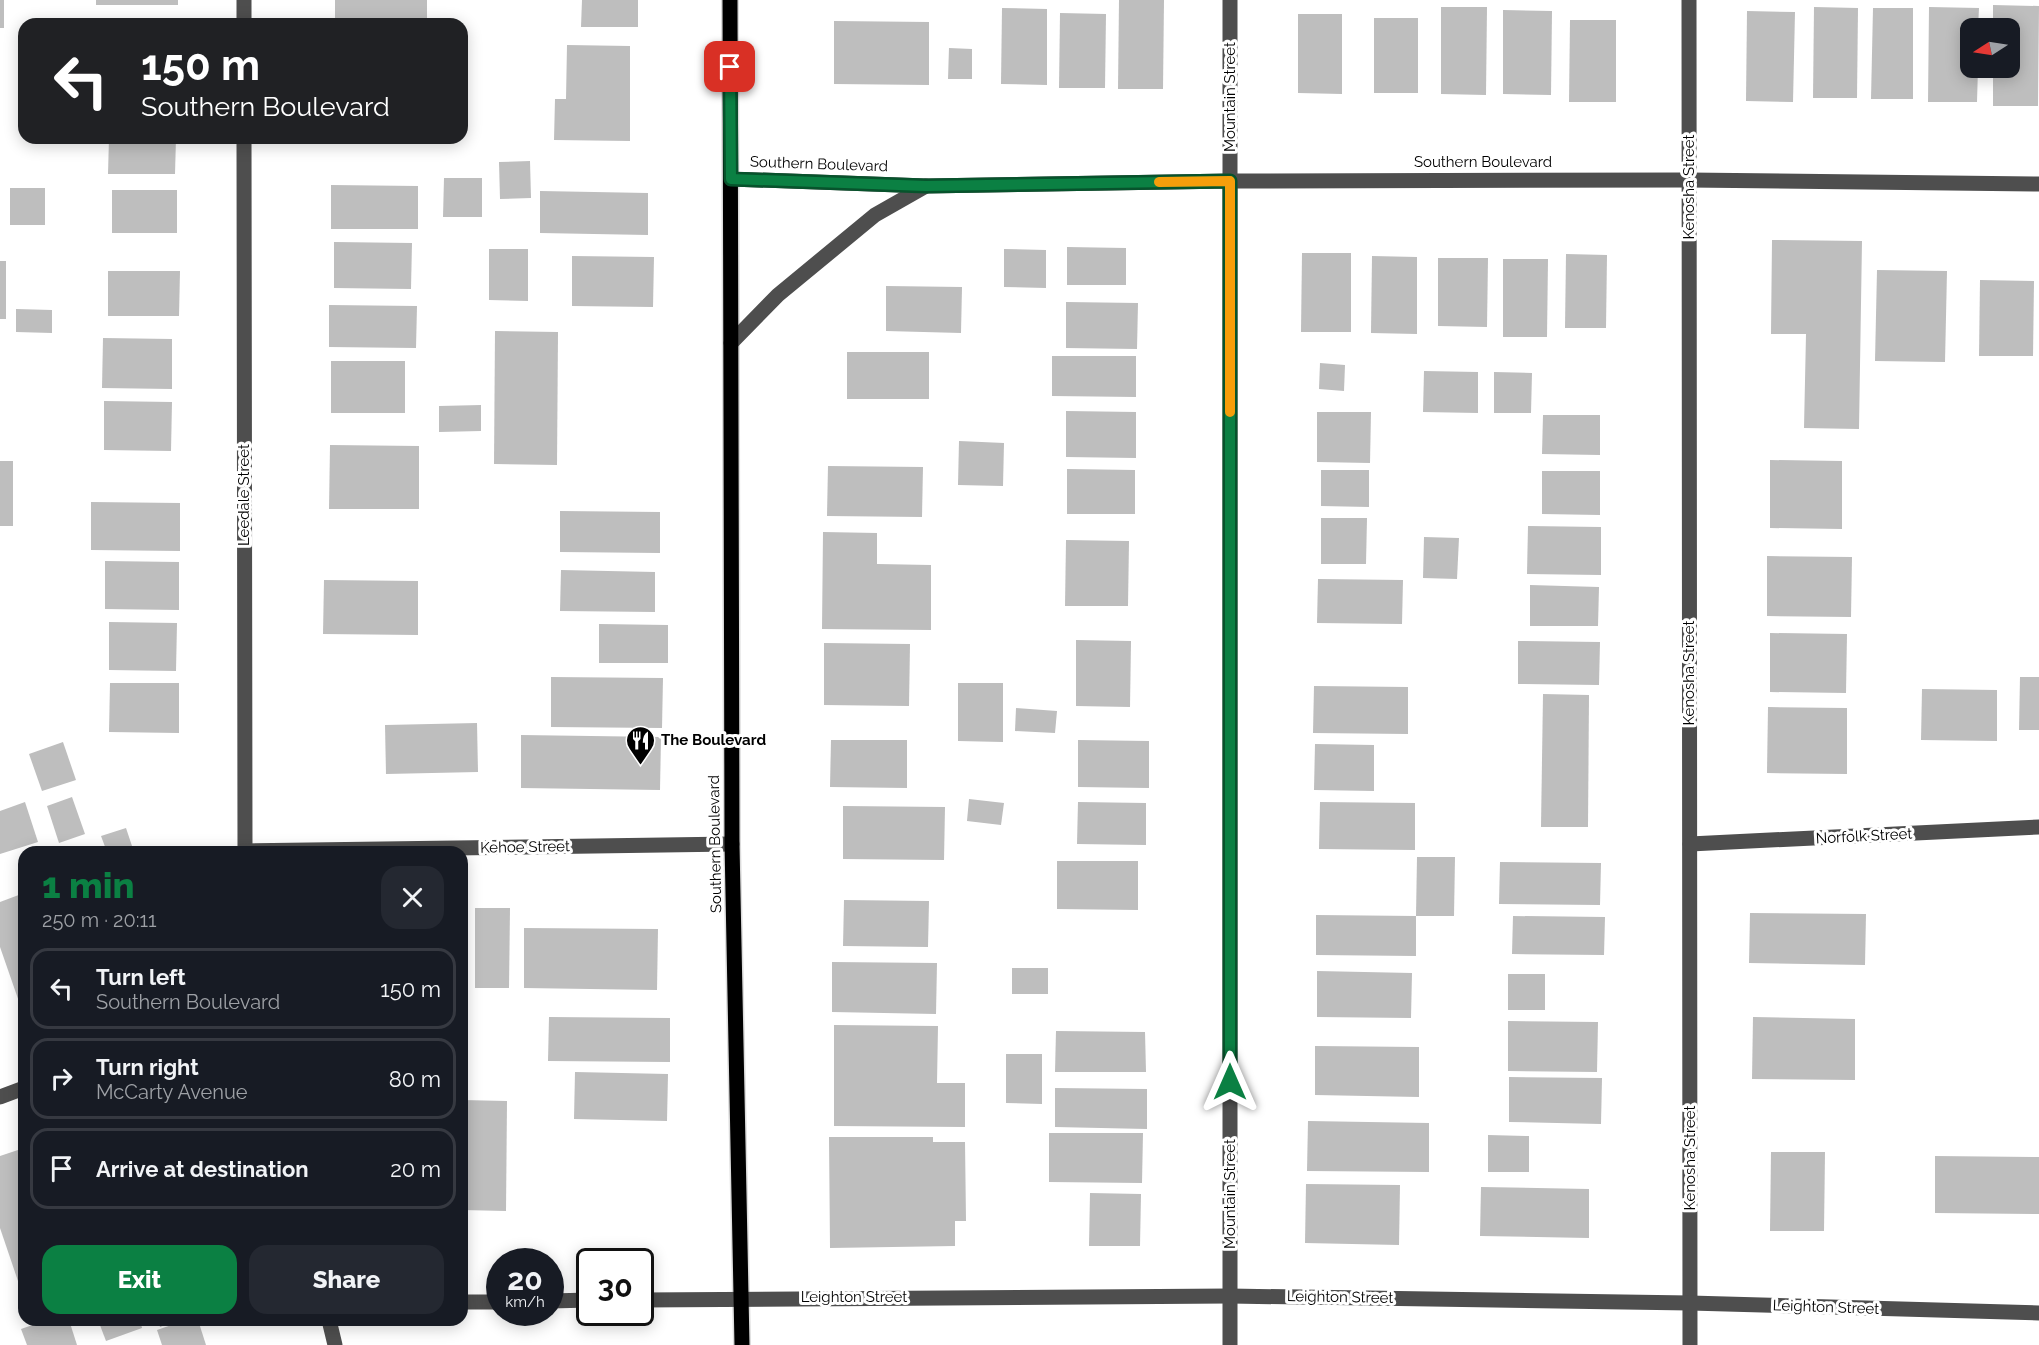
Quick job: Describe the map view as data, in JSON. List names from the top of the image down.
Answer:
{
  "streets": {
    "main road": ["Southern Boulevard"],
    "street": [
      "Mountain Street",
      "Kenosha Street",
      "Leedale Street",
      "Norfolk Street",
      "Kehoe Street",
      "Leighton Street"
    ]
  },
  "crossings": [
    ["Mountain Street", "Southern Boulevard"],
    ["Mountain Street", "Leighton Street"],
    ["Southern Boulevard", "Kenosha Street"],
    ["Southern Boulevard", "Kehoe Street"],
    ["Southern Boulevard", "Leighton Street"],
    ["Kenosha Street", "Norfolk Street"],
    ["Kenosha Street", "Leighton Street"]
  ],
  "places": {
    "restaurant": ["The Boulevard"]
  },
  "north": "left",
  "page": {
    "turn": ["150 m", "Southern Boulevard"],
    "heading": ["1 min", "250 m · 20:11"],
    "list": [
      {
        "name": "Turn left",
        "note": "Southern Boulevard",
        "value": "150 m"
      },
      {
        "name": "Turn right",
        "note": "McCarty Avenue",
        "value": "80 m"
      },
      {
        "name": "Arrive at destination",
        "value": "20 m"
      }
    ],
    "buttons": ["Exit", "Share"],
    "speed": "20 km/h",
    "limit": "30"
  }
}
